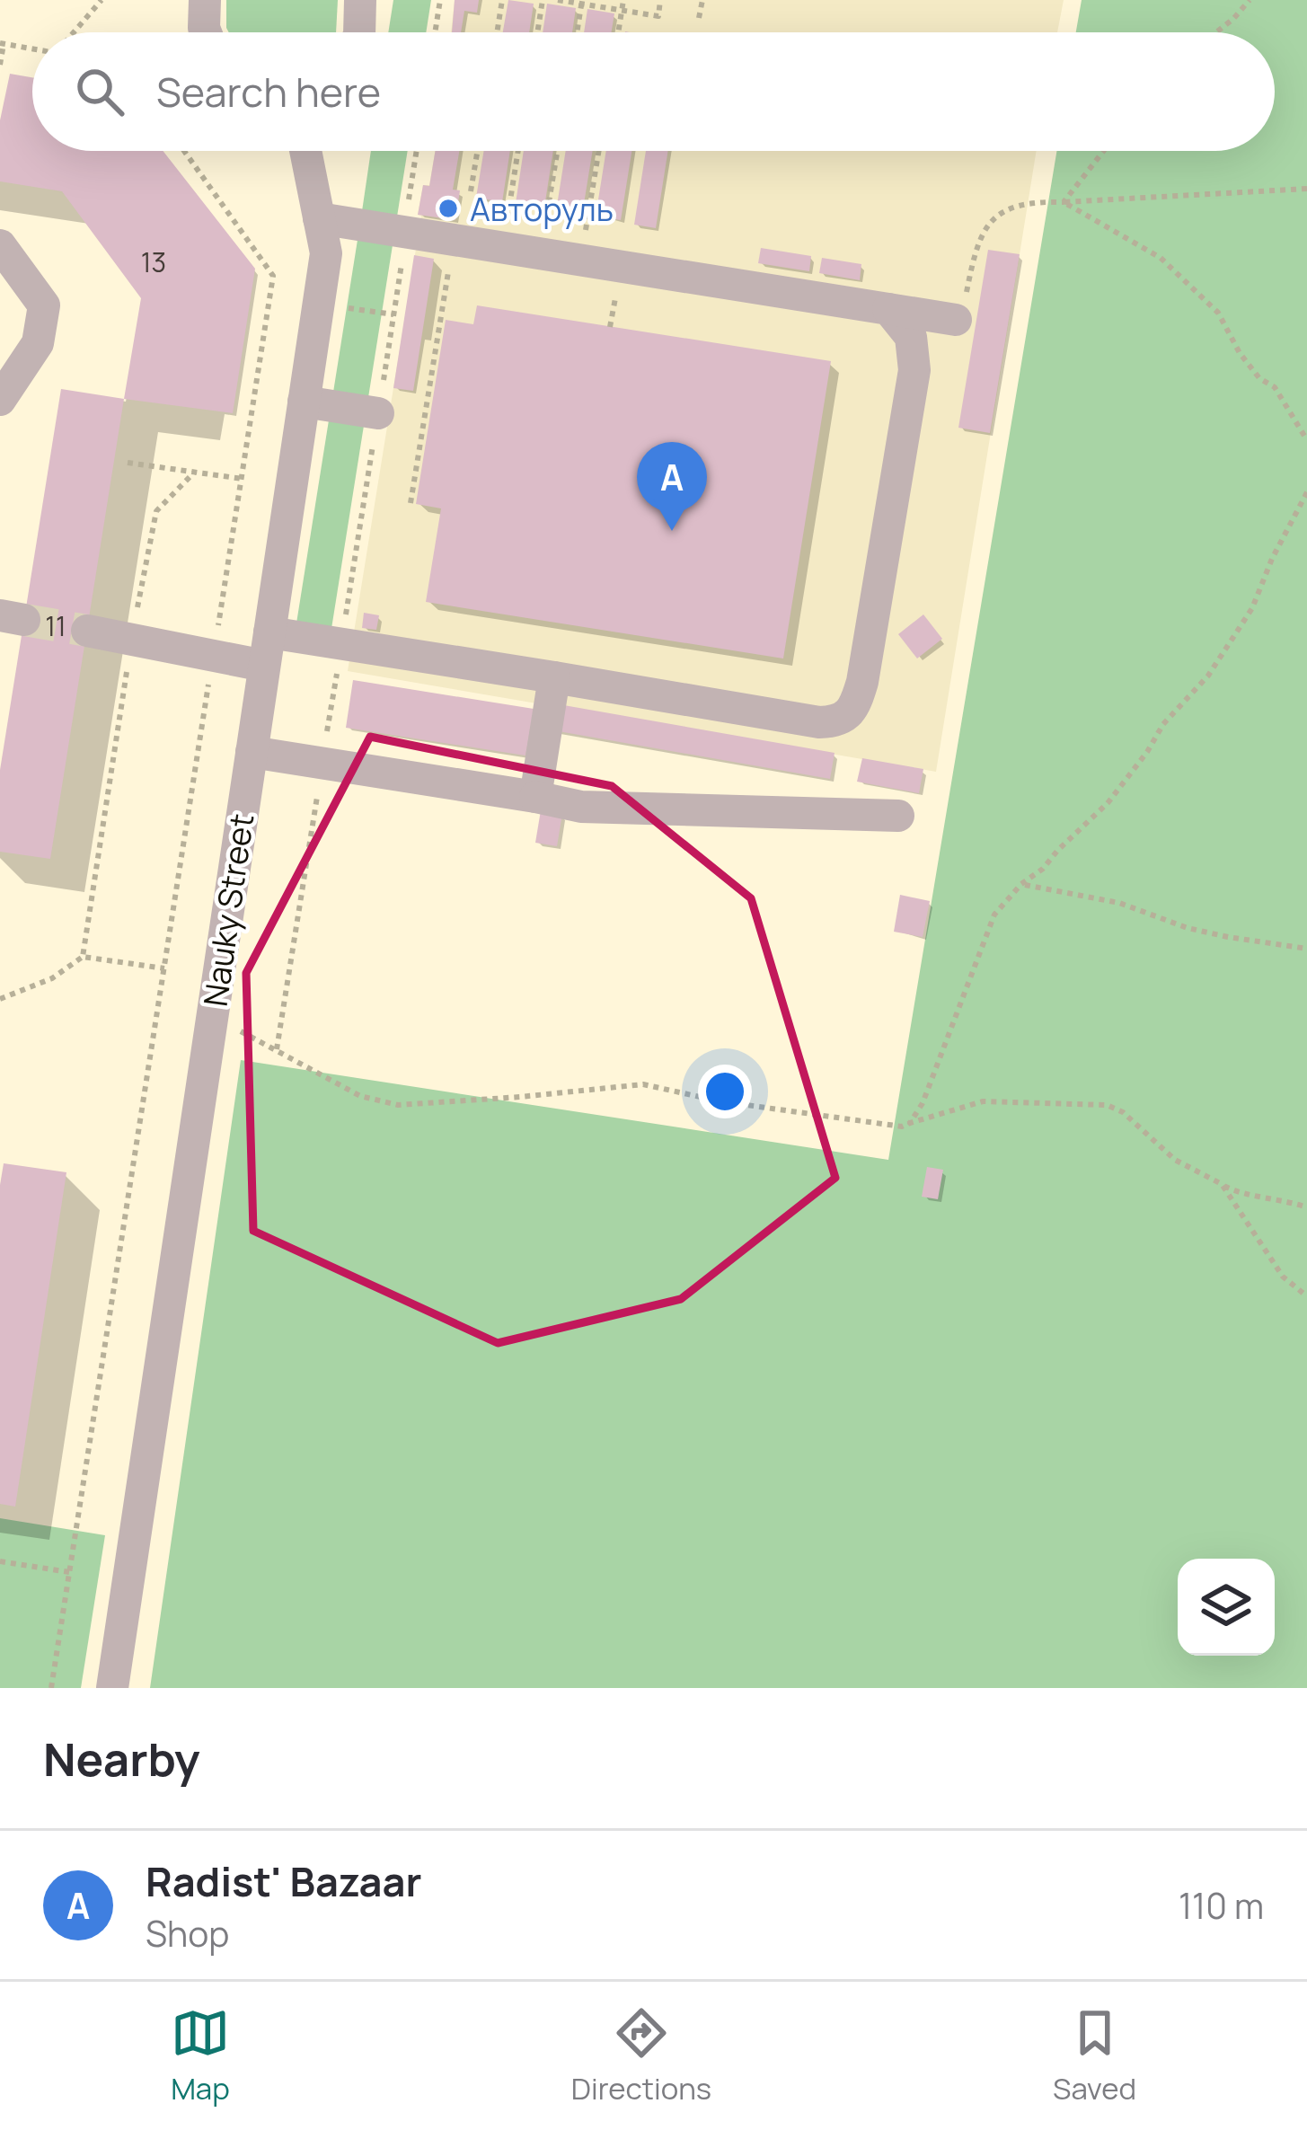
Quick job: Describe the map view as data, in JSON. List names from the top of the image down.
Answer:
{
  "streets": {
    "street": ["Nauky Street"]
  },
  "places": ["Авторуль"],
  "house_numbers": ["13", "11"],
  "page": {
    "search": "Search here",
    "pins": "A",
    "heading": "Nearby",
    "list": [
      {
        "mark": "A",
        "name": "Radist' Bazaar",
        "note": "Shop",
        "value": "110 m"
      }
    ],
    "nav": ["Map", "Directions", "Saved"]
  }
}
